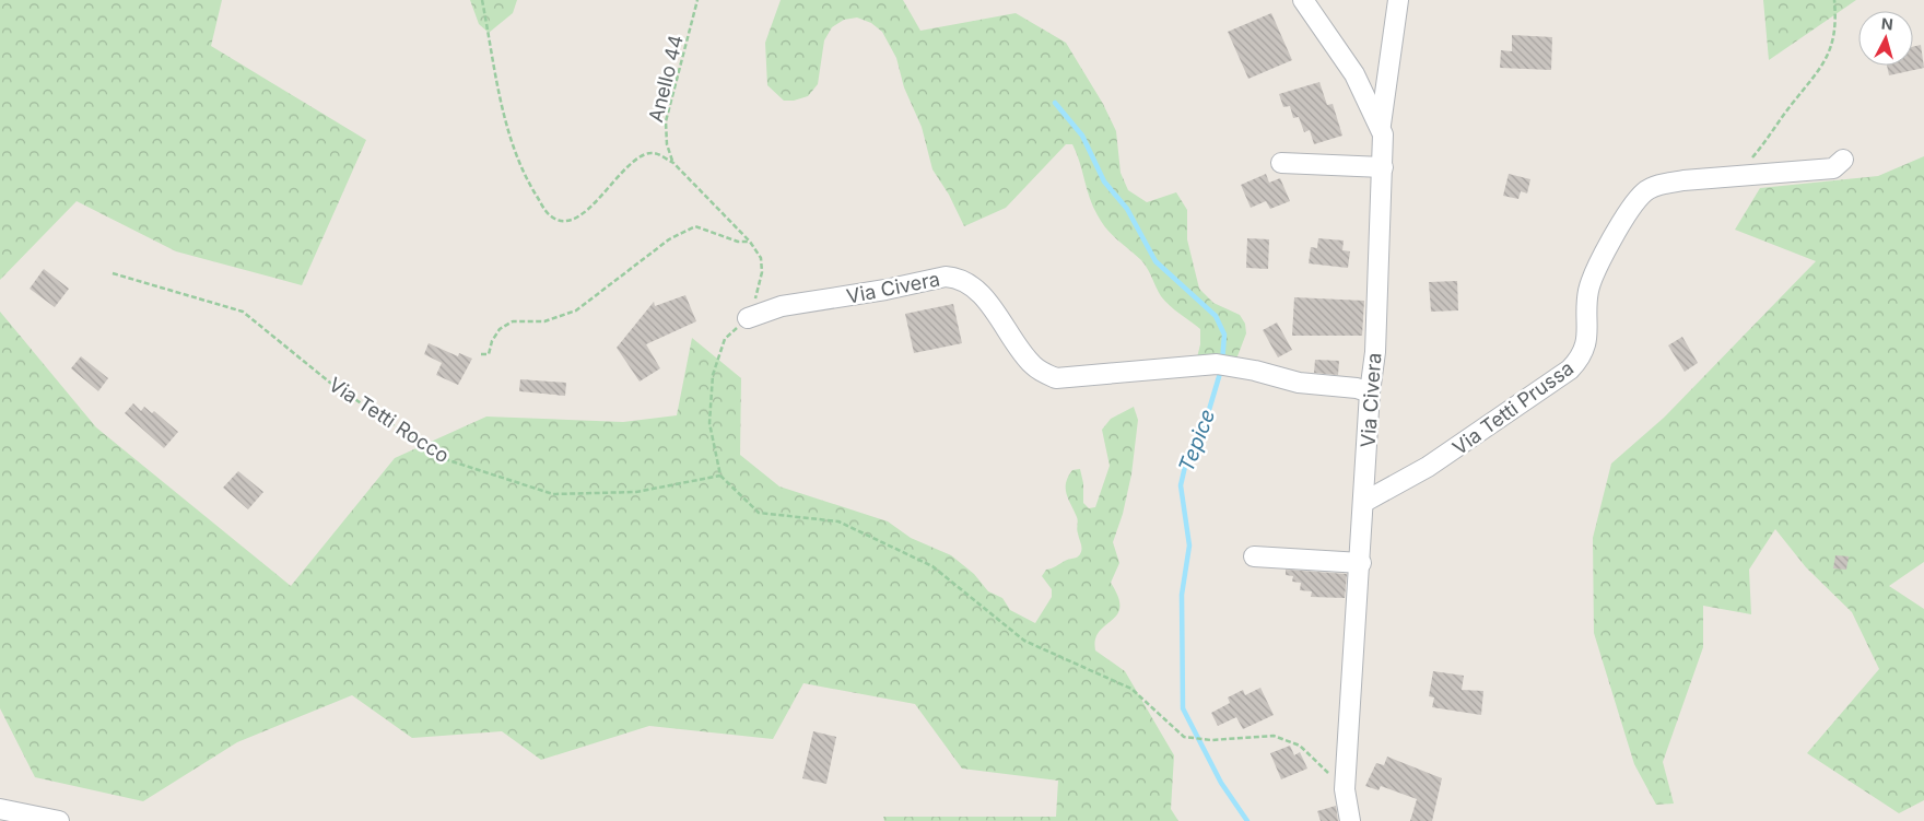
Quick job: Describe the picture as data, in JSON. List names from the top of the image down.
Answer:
{
  "streets": {
    "street": ["Via Civera", "Via Tetti Prussa"],
    "path": ["Anello 44", "Via Tetti Rocco"]
  },
  "crossings": [
    ["Via Civera", "Via Tetti Prussa"]
  ],
  "water": ["Tepice"],
  "north": "top"
}
